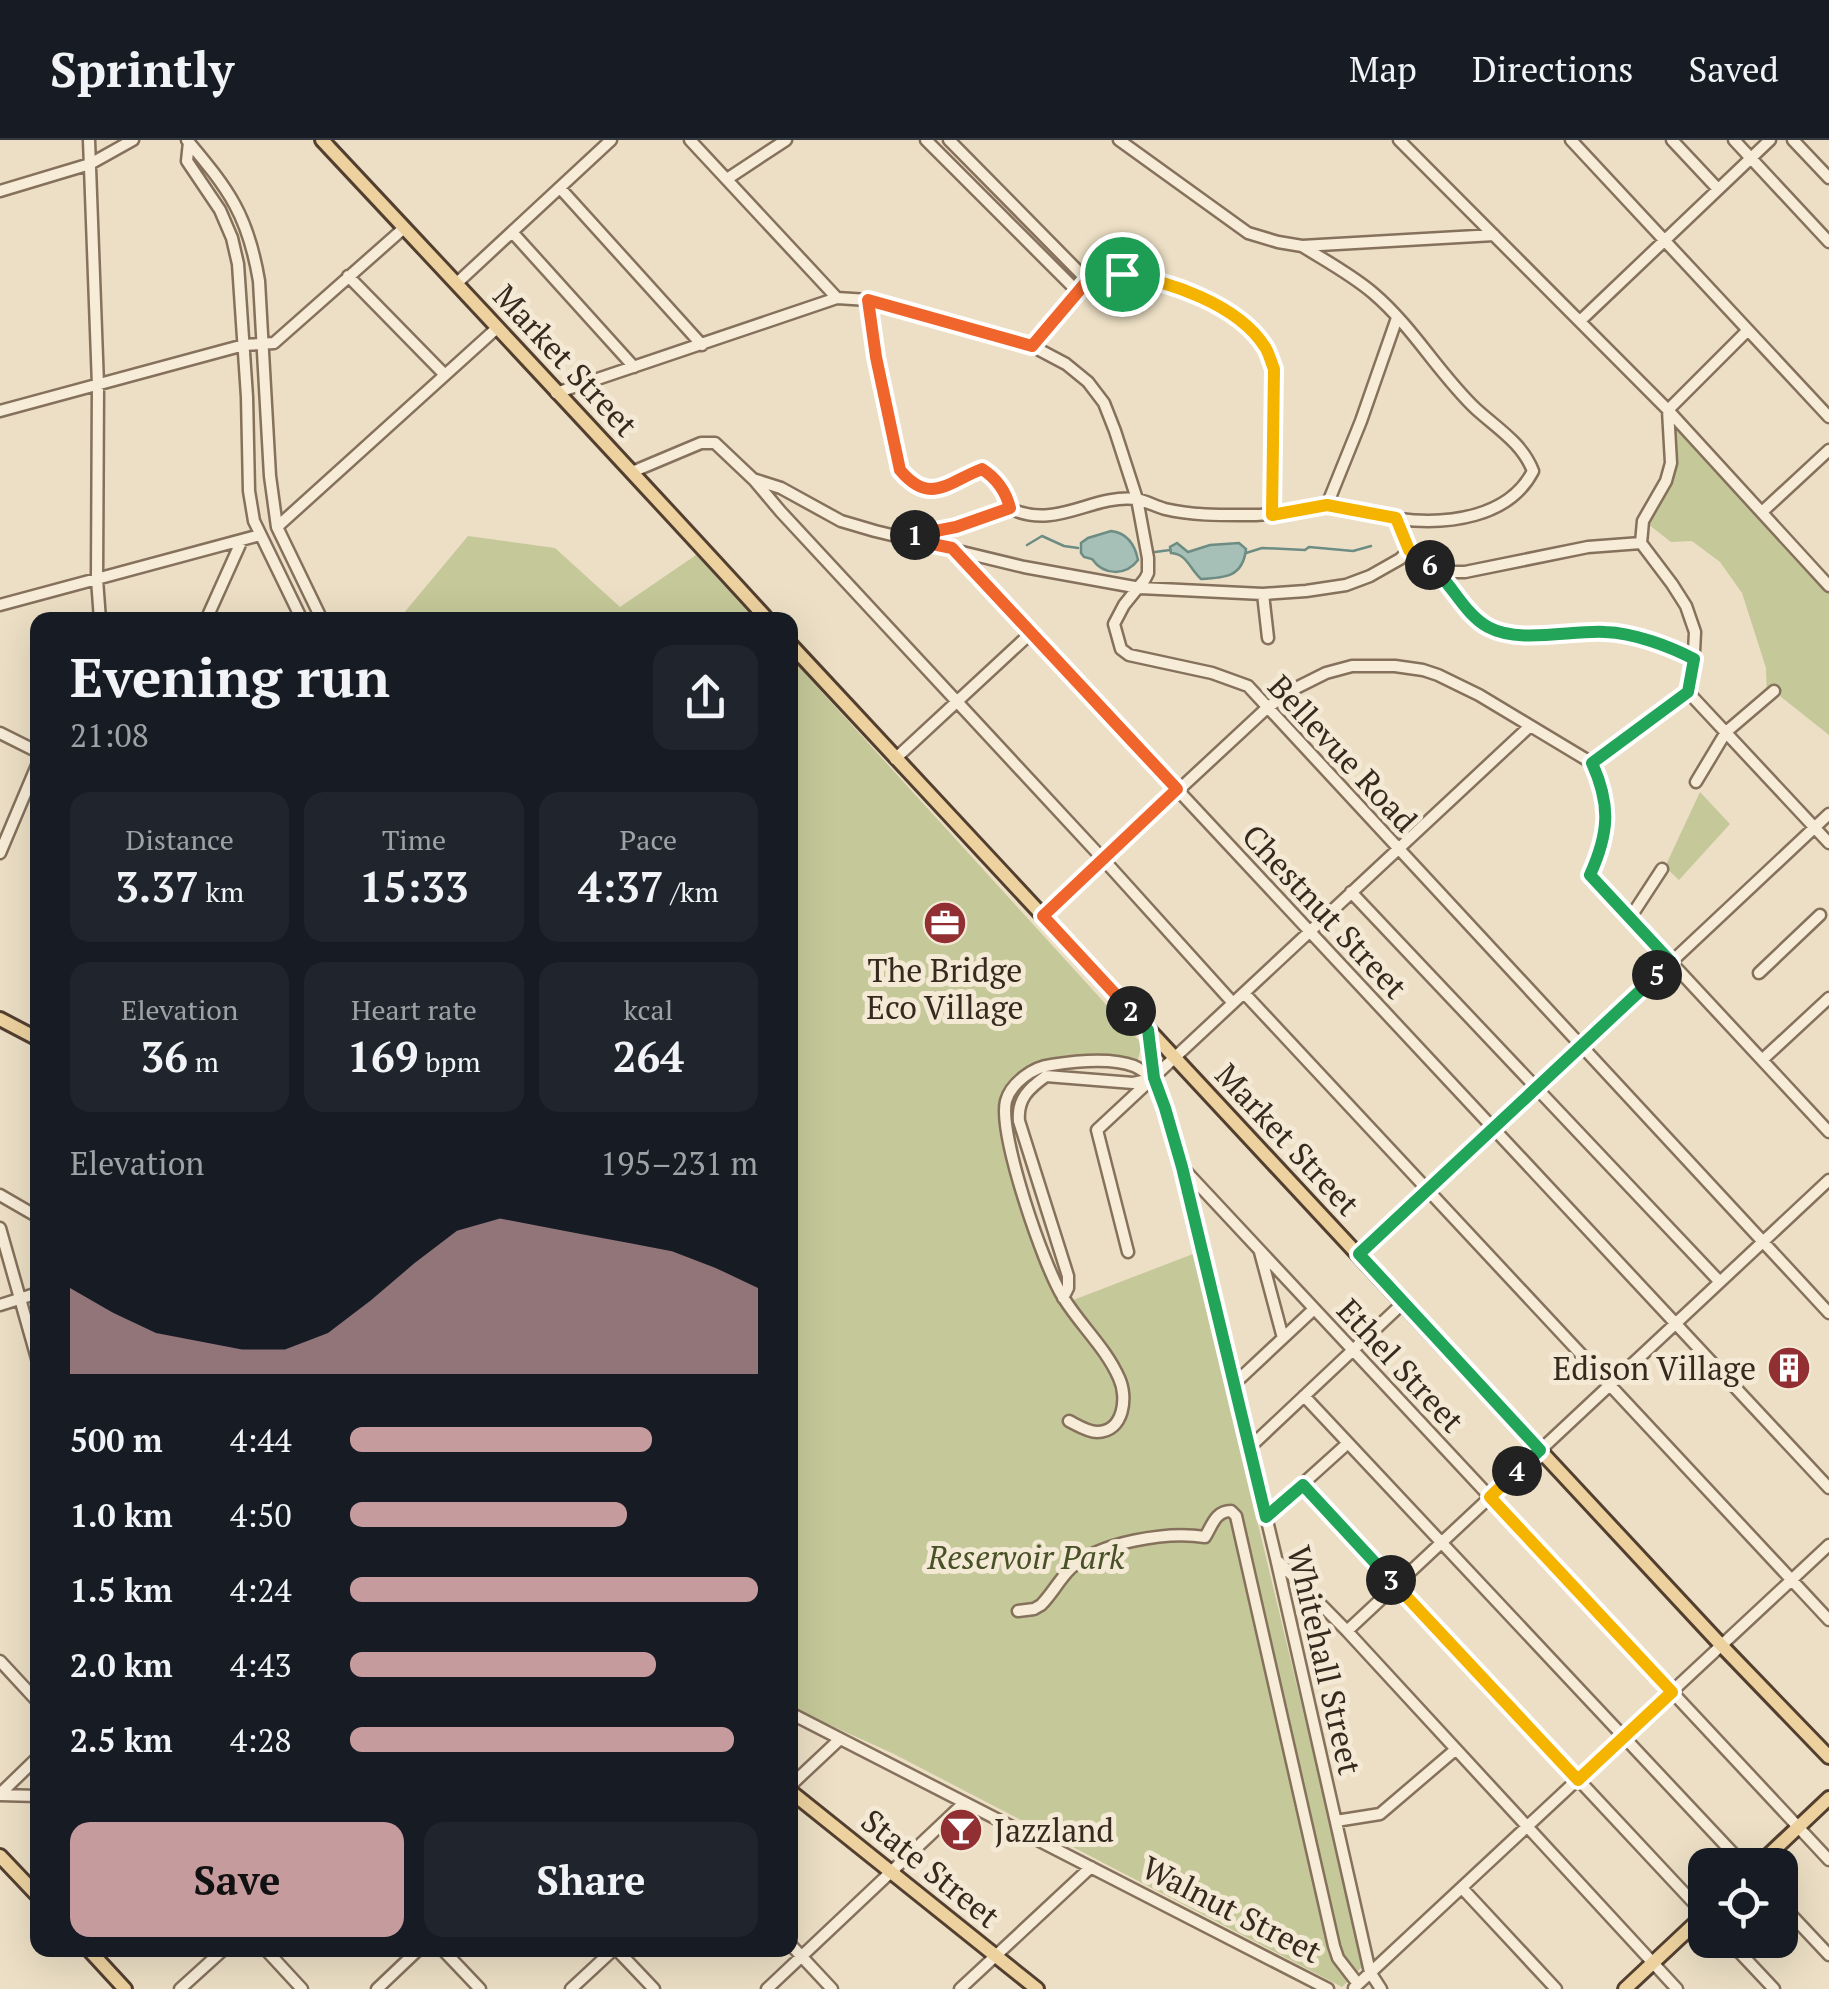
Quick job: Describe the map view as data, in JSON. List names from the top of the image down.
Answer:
{
  "streets": {
    "main road": ["Market Street", "State Street"],
    "street": [
      "Bellevue Road",
      "Chestnut Street",
      "Ethel Street",
      "Whitehall Street",
      "Walnut Street"
    ]
  },
  "crossings": [
    ["Market Street", "Bellevue Road"],
    ["Ethel Street", "Whitehall Street"]
  ],
  "parks": ["Reservoir Park"],
  "places": {
    "office": ["The Bridge Eco Village"],
    "building": ["Edison Village"],
    "bar": ["Jazzland"]
  },
  "page": {
    "header": "Sprintly",
    "nav": ["Map", "Directions", "Saved"],
    "pins": [
      "1",
      "6",
      "5",
      "2",
      "4",
      "3"
    ],
    "heading": ["Evening run", "21:08"],
    "stats": [
      ["Distance", "3.37 km"],
      ["Time", "15:33"],
      ["Pace", "4:37 /km"],
      ["Elevation", "36 m"],
      ["Heart rate", "169 bpm"],
      ["kcal", "264"]
    ],
    "chart": ["Elevation", "195–231 m"],
    "list": [
      {
        "name": "500 m",
        "note": "4:44"
      },
      {
        "name": "1.0 km",
        "note": "4:50"
      },
      {
        "name": "1.5 km",
        "note": "4:24"
      },
      {
        "name": "2.0 km",
        "note": "4:43"
      },
      {
        "name": "2.5 km",
        "note": "4:28"
      }
    ],
    "buttons": ["Save", "Share"]
  }
}
